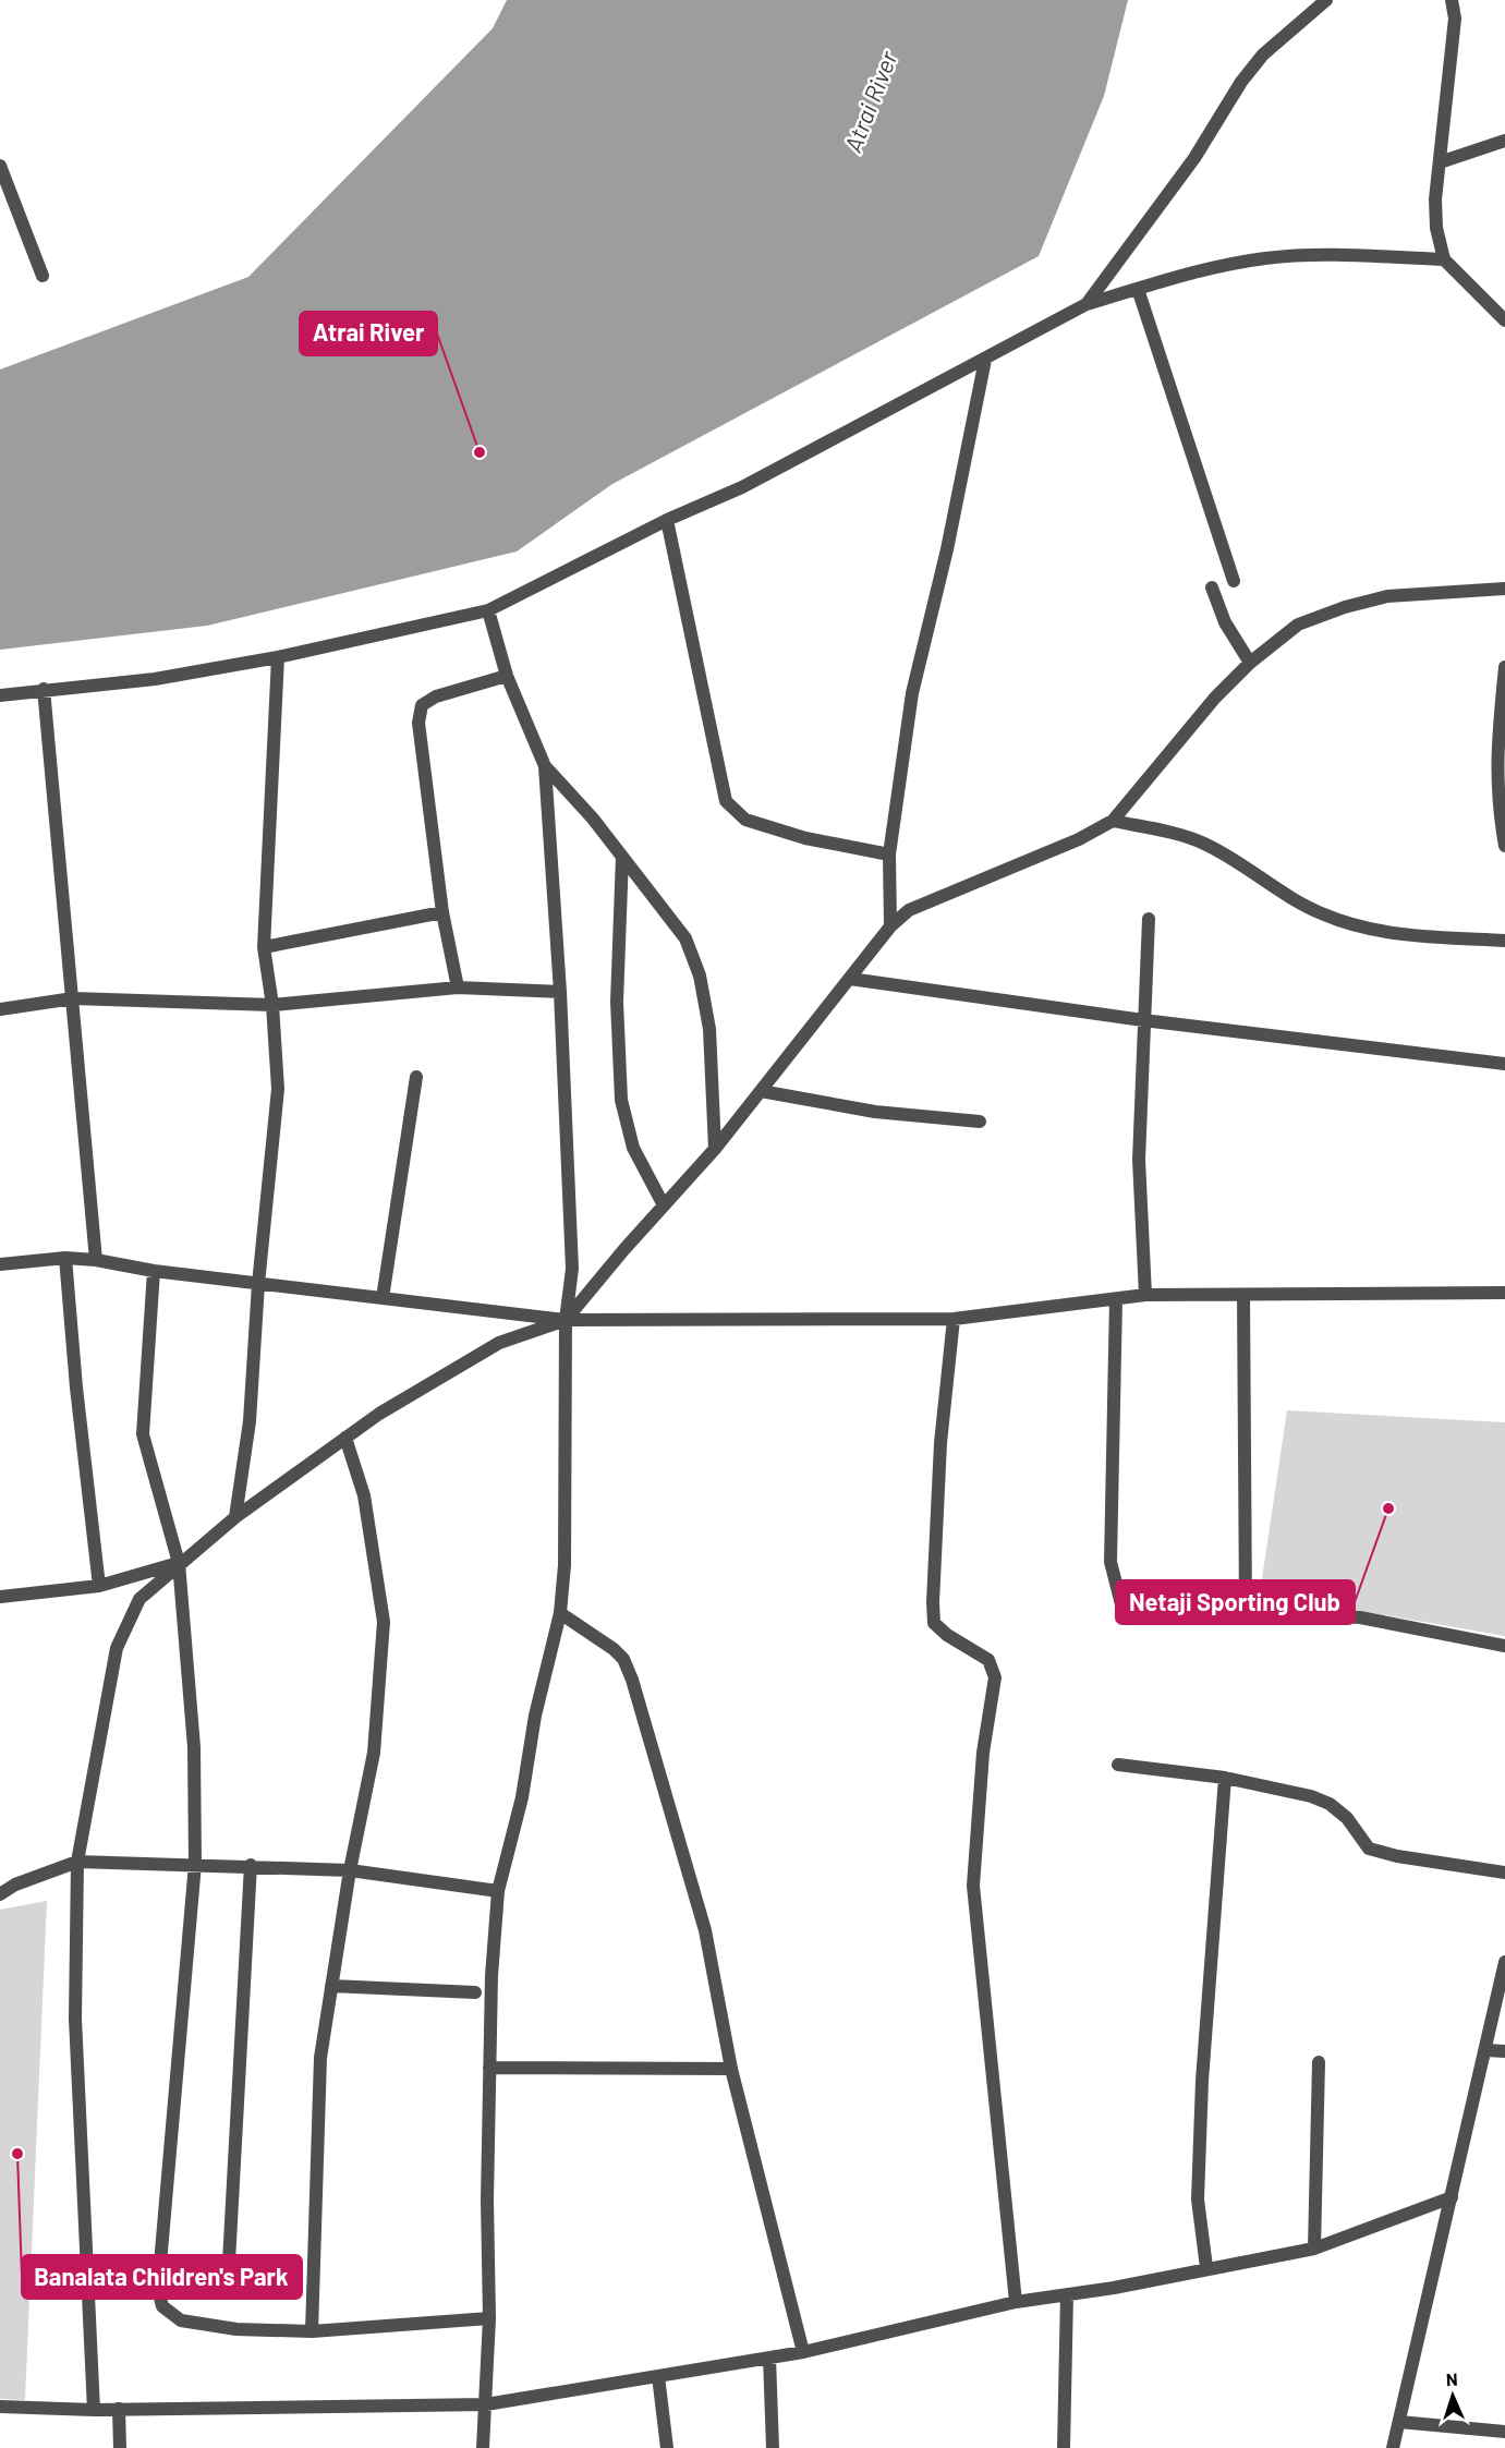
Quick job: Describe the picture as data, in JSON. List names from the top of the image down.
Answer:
{
  "water": ["Atrai River"],
  "places": ["Atrai River", "Netaji Sporting Club", "Banalata Children's Park"],
  "north": "top"
}
